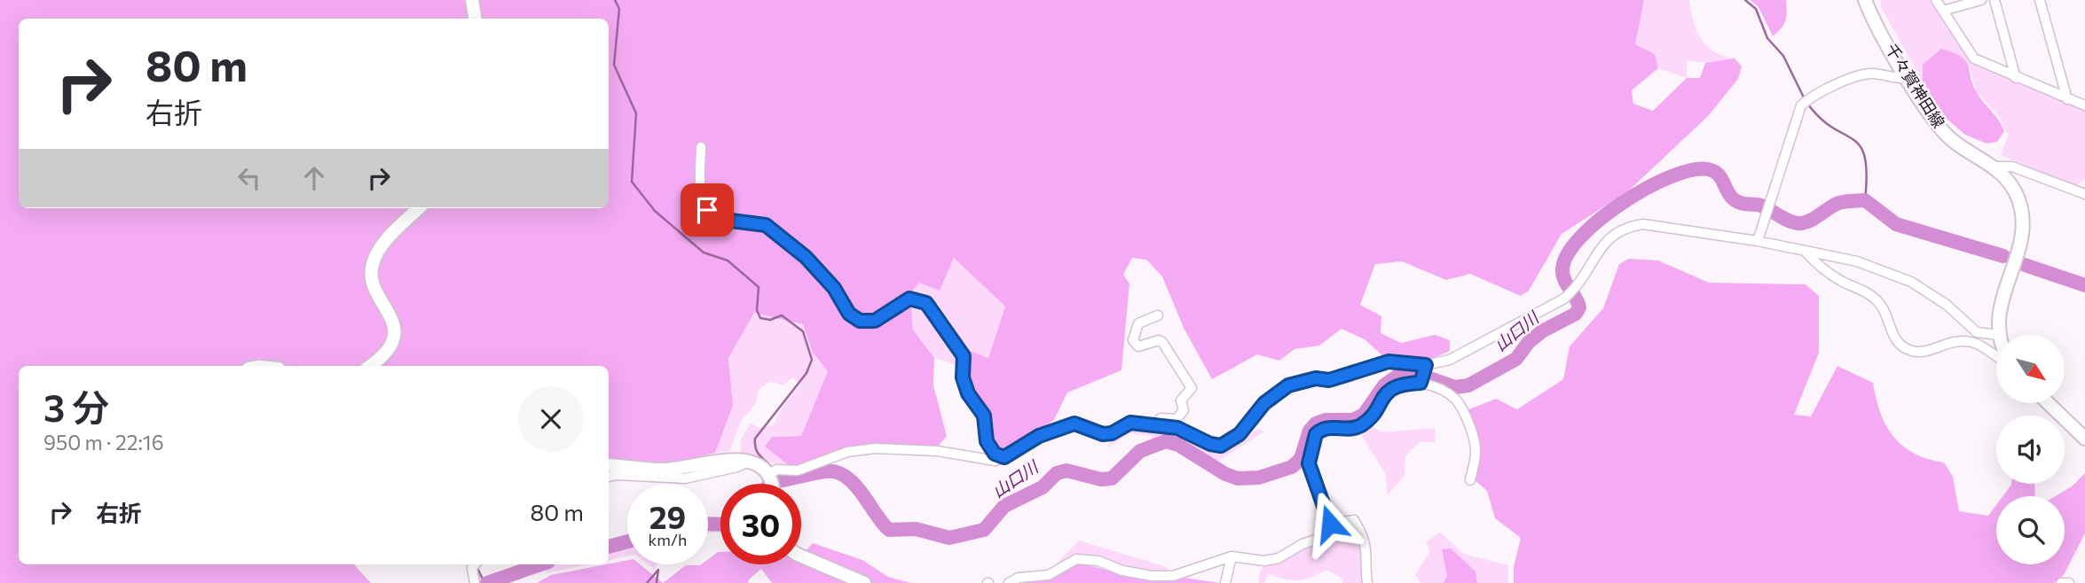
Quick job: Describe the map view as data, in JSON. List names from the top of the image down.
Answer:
{
  "streets": {
    "street": ["千々賀神田線"]
  },
  "water": ["山口川"],
  "north": "bottom right",
  "page": {
    "turn": ["80 m", "右折"],
    "heading": ["3 分", "950 m · 22:16"],
    "list": [
      {
        "name": "右折",
        "value": "80 m"
      }
    ],
    "speed": "29 km/h",
    "limit": "30"
  }
}
